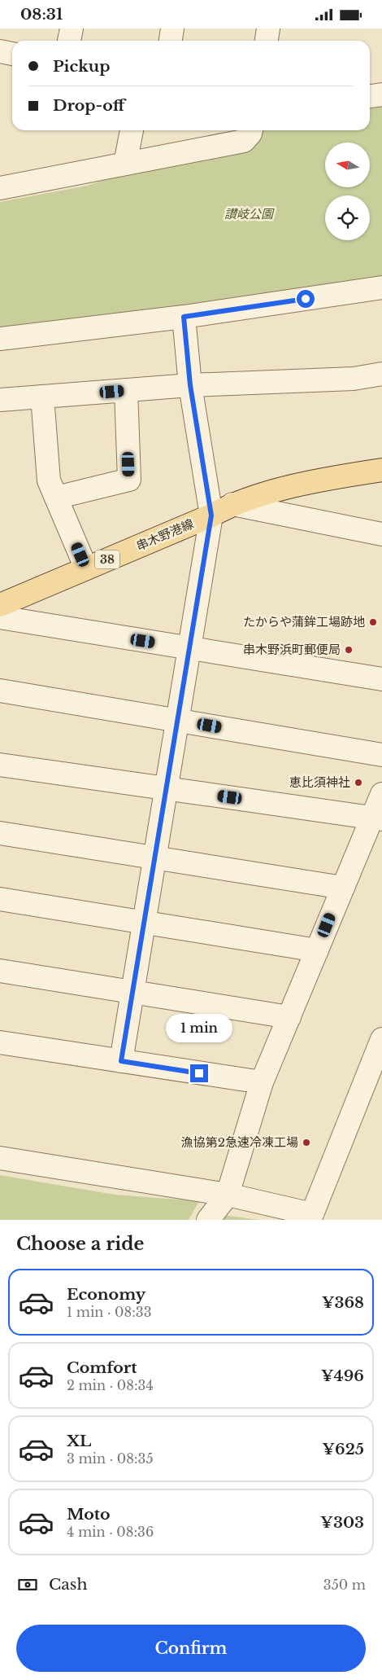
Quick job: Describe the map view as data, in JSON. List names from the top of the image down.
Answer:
{
  "streets": {
    "main road": ["串木野港線", "38"]
  },
  "parks": ["讃岐公園"],
  "places": [
    "たからや蒲鉾工場跡地",
    "串木野浜町郵便局",
    "恵比須神社",
    "漁協第2急速冷凍工場"
  ],
  "north": "left",
  "page": {
    "status": "08:31",
    "banner": ["Pickup", "Drop-off"],
    "bubble": "1 min",
    "heading": "Choose a ride",
    "list": [
      {
        "name": "Economy",
        "note": "1 min · 08:33",
        "value": "¥368"
      },
      {
        "name": "Comfort",
        "note": "2 min · 08:34",
        "value": "¥496"
      },
      {
        "name": "XL",
        "note": "3 min · 08:35",
        "value": "¥625"
      },
      {
        "name": "Moto",
        "note": "4 min · 08:36",
        "value": "¥303"
      }
    ],
    "pay": ["Cash", "350 m"],
    "buttons": "Confirm"
  }
}
